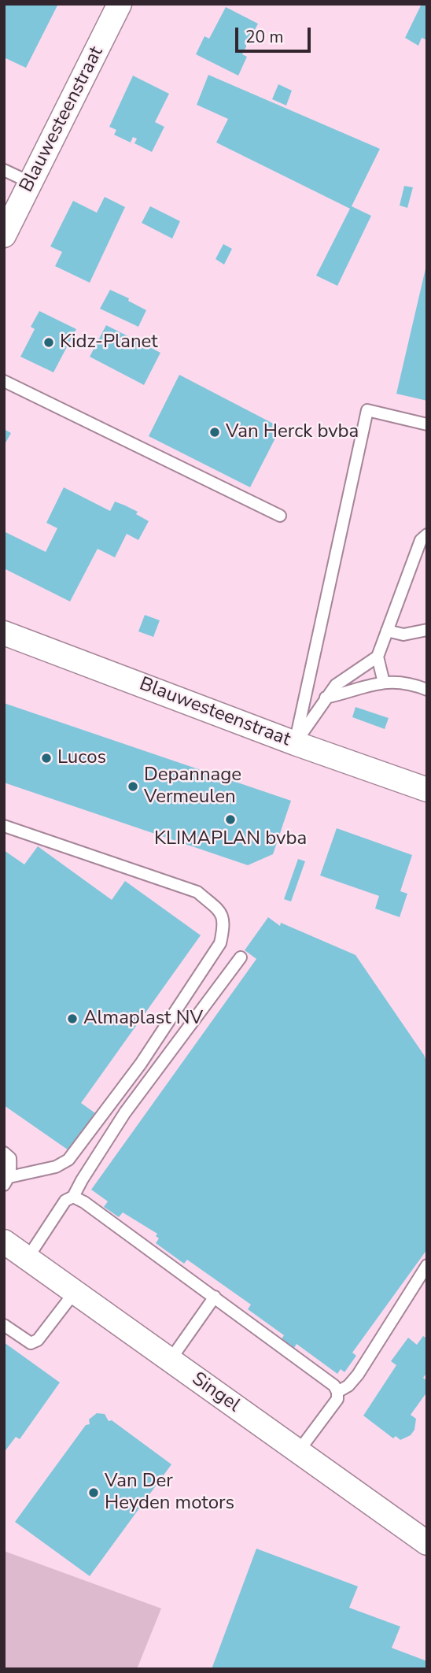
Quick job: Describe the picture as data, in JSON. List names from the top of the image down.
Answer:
{
  "streets": {
    "street": ["Blauwesteenstraat", "Singel"]
  },
  "places": [
    "Kidz-Planet",
    "Van Herck bvba",
    "Lucos",
    "Depannage Vermeulen",
    "KLIMAPLAN bvba",
    "Almaplast NV",
    "Van Der Heyden motors"
  ],
  "scale_bar": "20 m"
}
